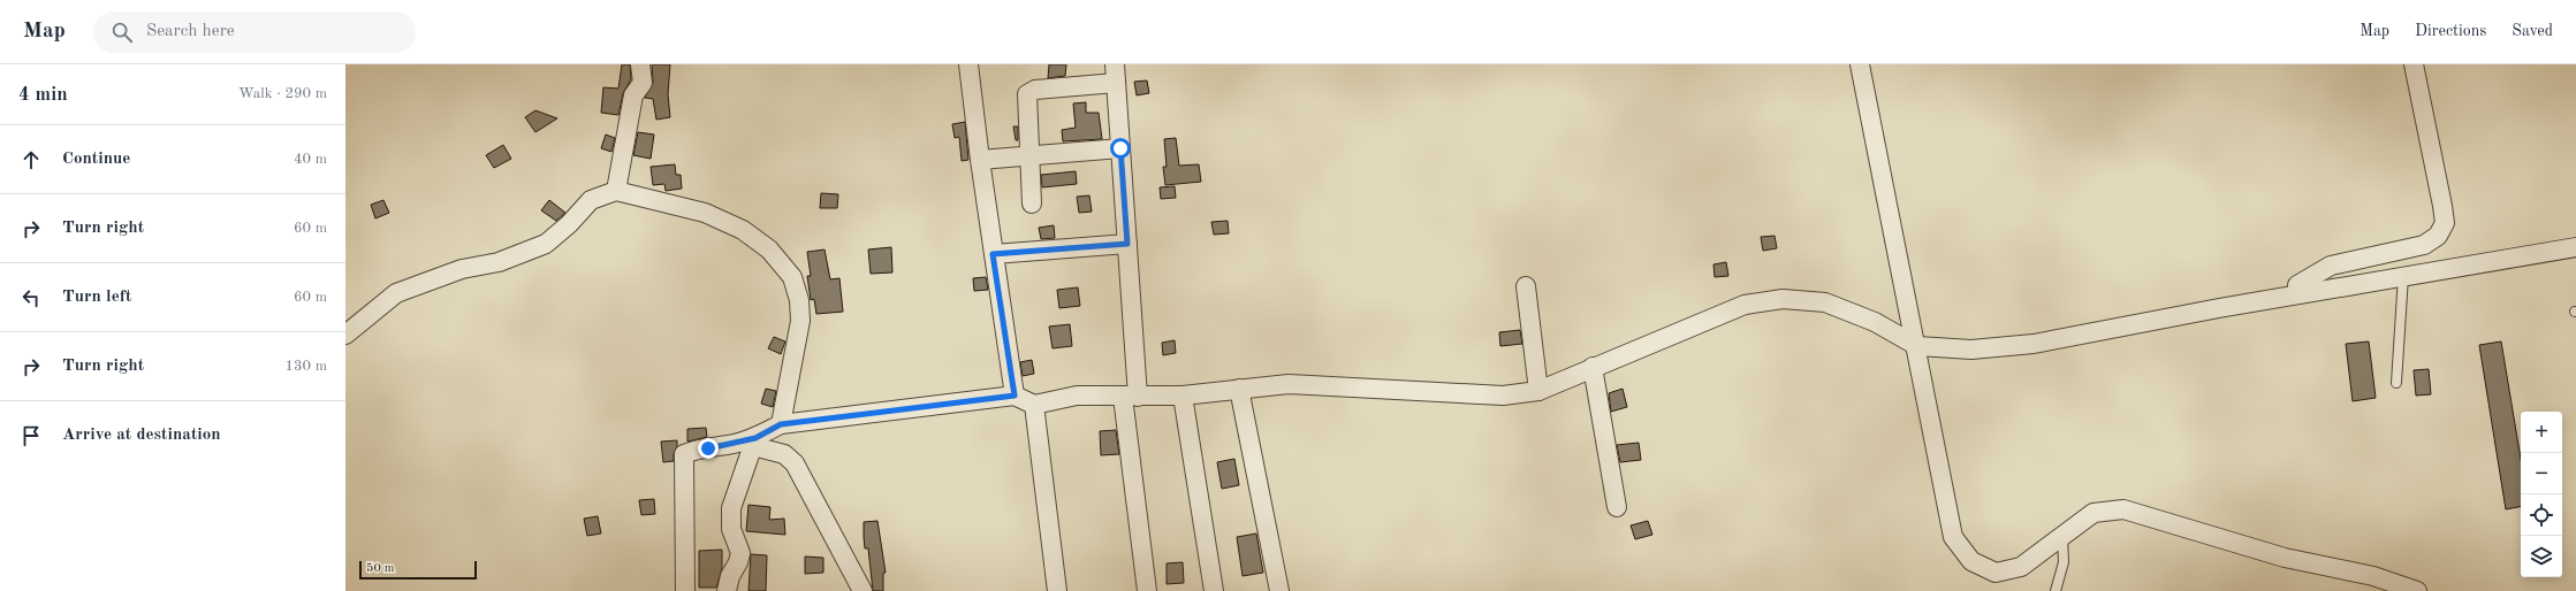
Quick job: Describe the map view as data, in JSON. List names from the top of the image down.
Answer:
{
  "scale_bar": "50 m",
  "page": {
    "header": "Map",
    "search": "Search here",
    "nav": ["Map", "Directions", "Saved"],
    "heading": ["4 min", "Walk · 290 m"],
    "list": [
      ["Continue", "40 m"],
      ["Turn right", "60 m"],
      ["Turn left", "60 m"],
      ["Turn right", "130 m"],
      "Arrive at destination"
    ],
    "map_buttons": ["+", "−"],
    "scale": "50 m"
  }
}
